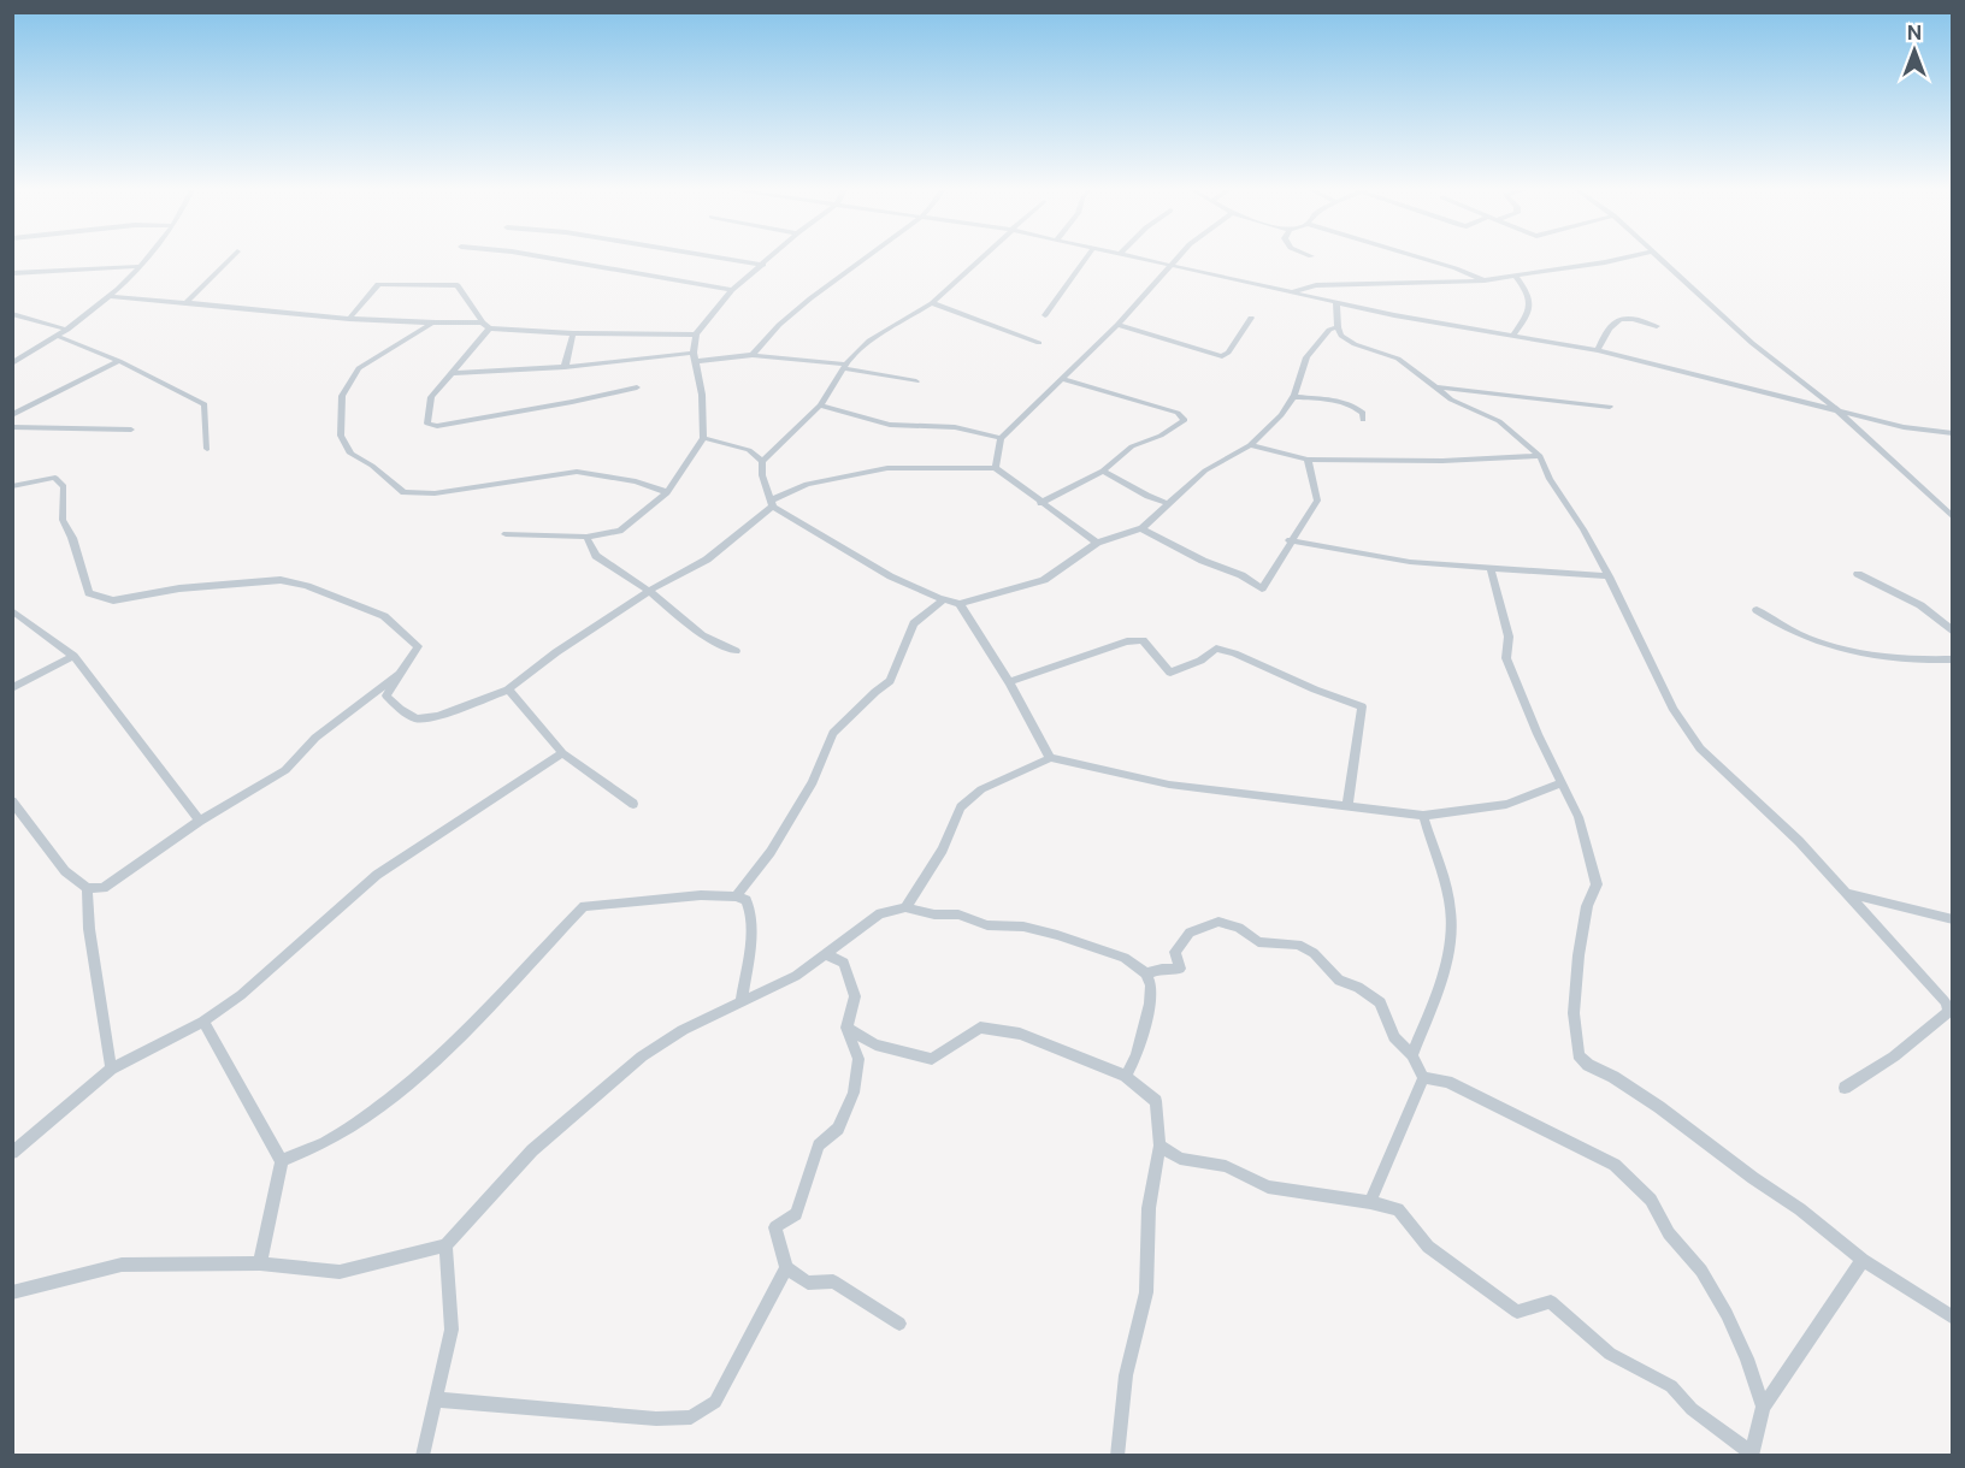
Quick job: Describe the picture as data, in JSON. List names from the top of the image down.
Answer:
{
  "north": "top"
}
